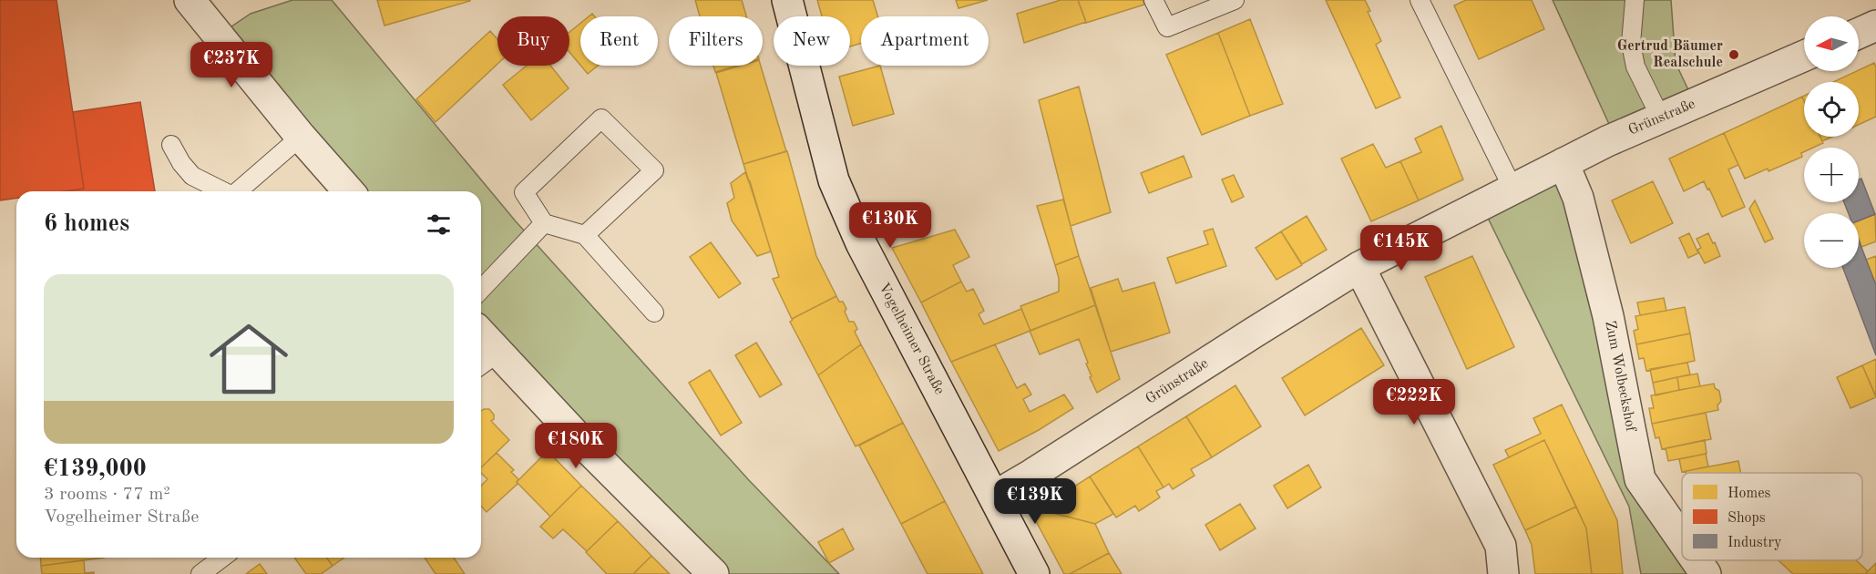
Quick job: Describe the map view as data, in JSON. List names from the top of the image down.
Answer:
{
  "streets": {
    "street": ["Grünstraße", "Vogelheimer Straße", "Zum Wolbeckshof"]
  },
  "crossings": [
    ["Grünstraße", "Vogelheimer Straße"],
    ["Grünstraße", "Zum Wolbeckshof"]
  ],
  "places": ["Gertrud Bäumer Realschule"],
  "legend": ["Homes", "Shops", "Industry"],
  "north": "left",
  "page": {
    "map_buttons": ["+", "−"],
    "chip": [
      "Buy",
      "Rent",
      "Filters",
      "New",
      "Apartment"
    ],
    "price": [
      "€237K",
      "€130K",
      "€145K",
      "€222K",
      "€180K",
      "€139K"
    ],
    "heading": "6 homes",
    "list": [
      {
        "name": "€139,000",
        "note": "3 rooms · 77 m² · Vogelheimer Straße"
      }
    ]
  }
}
